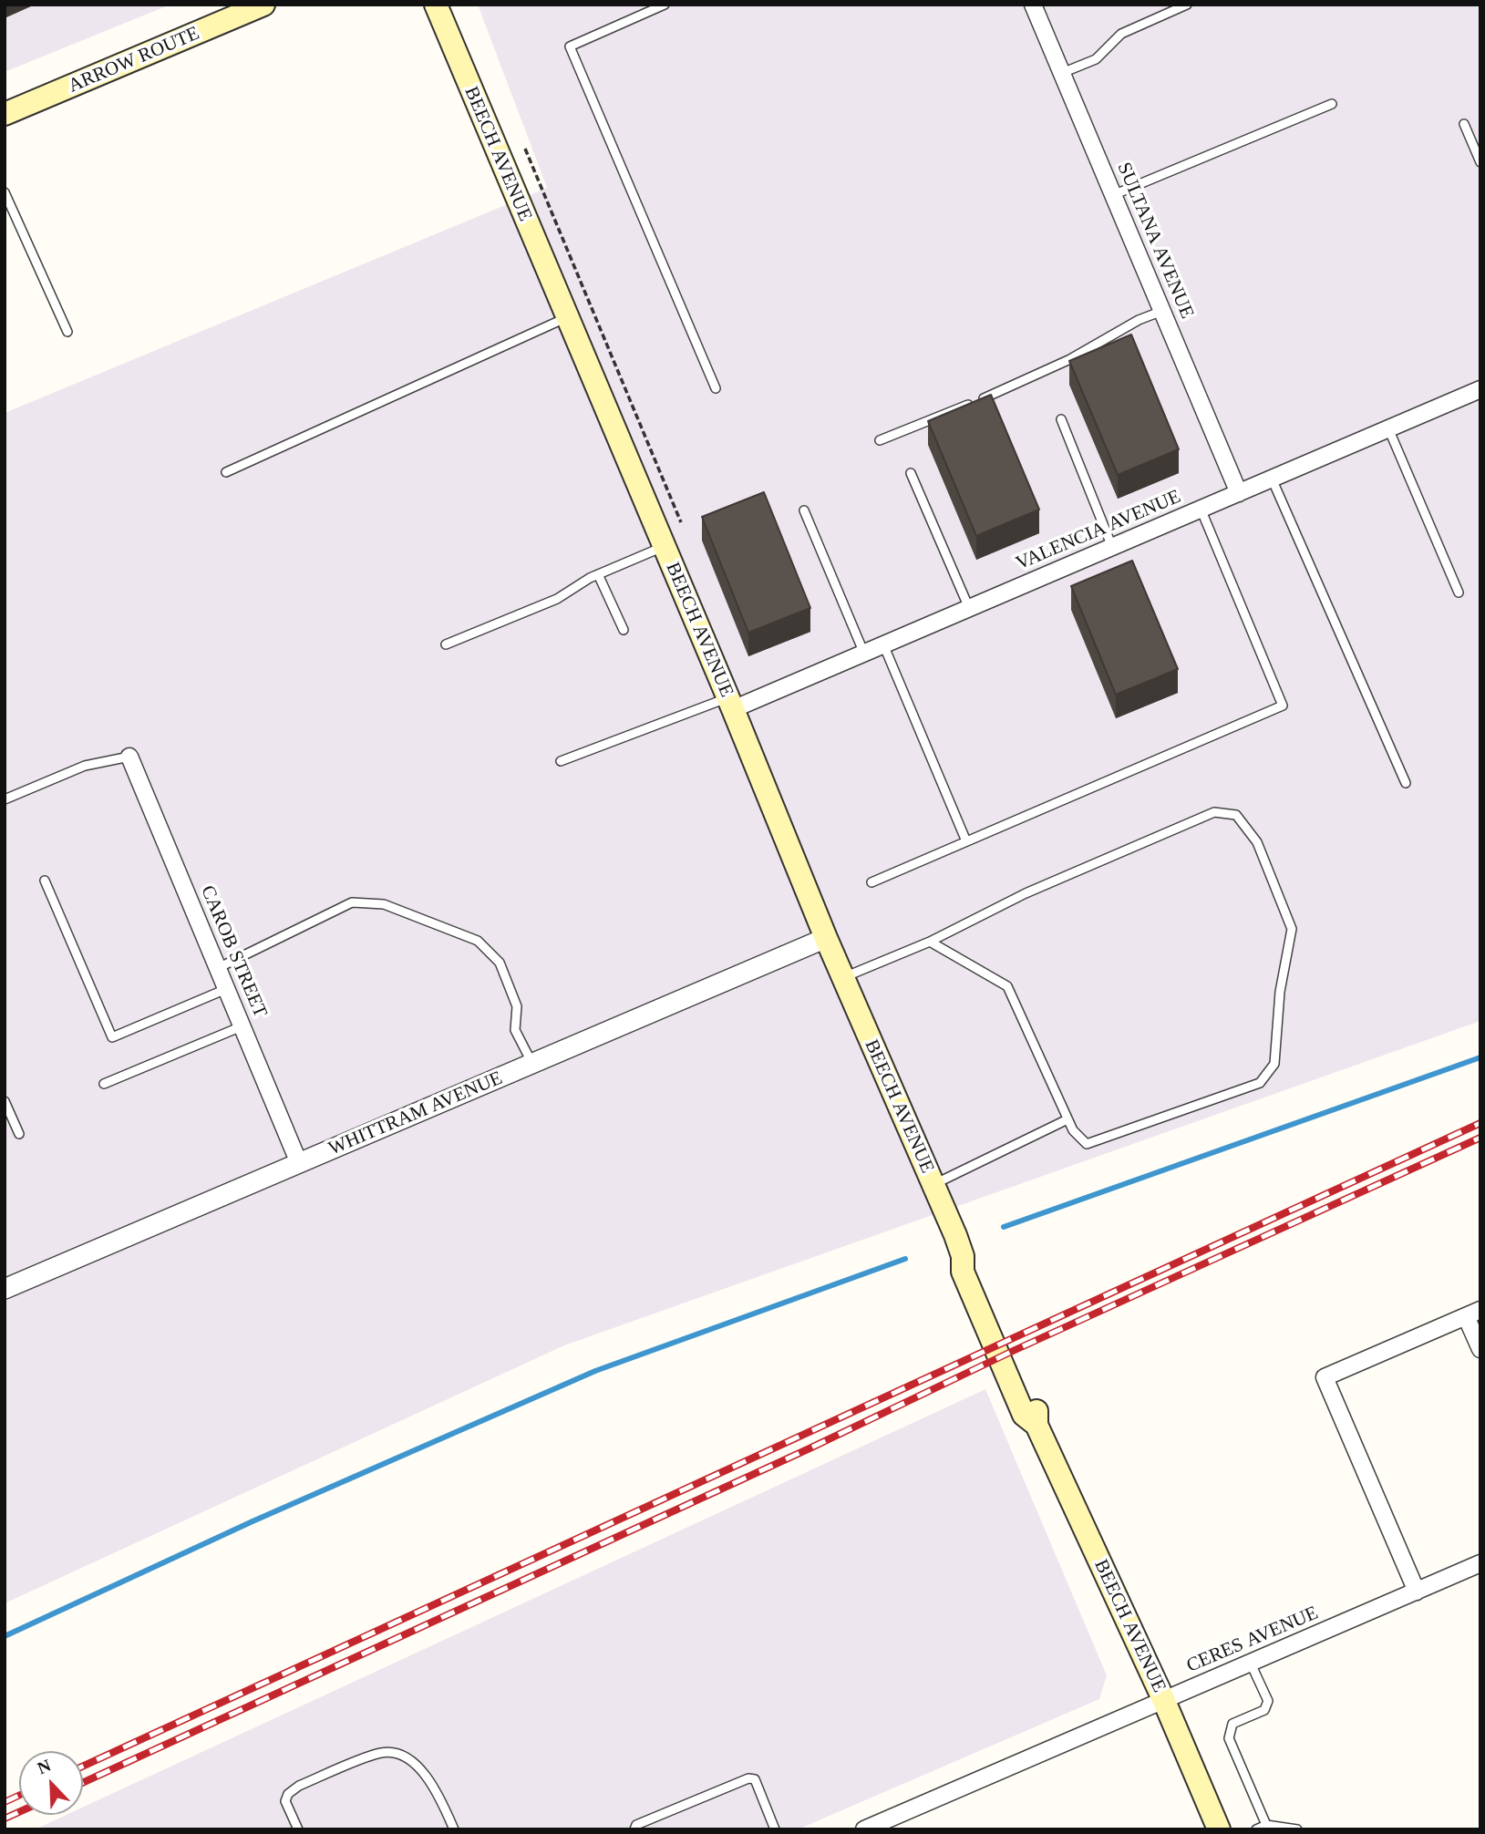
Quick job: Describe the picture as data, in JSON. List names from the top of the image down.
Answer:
{
  "streets": {
    "main road": ["ARROW ROUTE", "BEECH AVENUE"],
    "street": [
      "SULTANA AVENUE",
      "VALENCIA AVENUE",
      "CAROB STREET",
      "WHITTRAM AVENUE",
      "CERES AVENUE"
    ]
  },
  "crossings": [
    ["BEECH AVENUE", "VALENCIA AVENUE"],
    ["BEECH AVENUE", "WHITTRAM AVENUE"],
    ["BEECH AVENUE", "CERES AVENUE"],
    ["SULTANA AVENUE", "VALENCIA AVENUE"],
    ["CAROB STREET", "WHITTRAM AVENUE"]
  ],
  "north": "top left"
}
